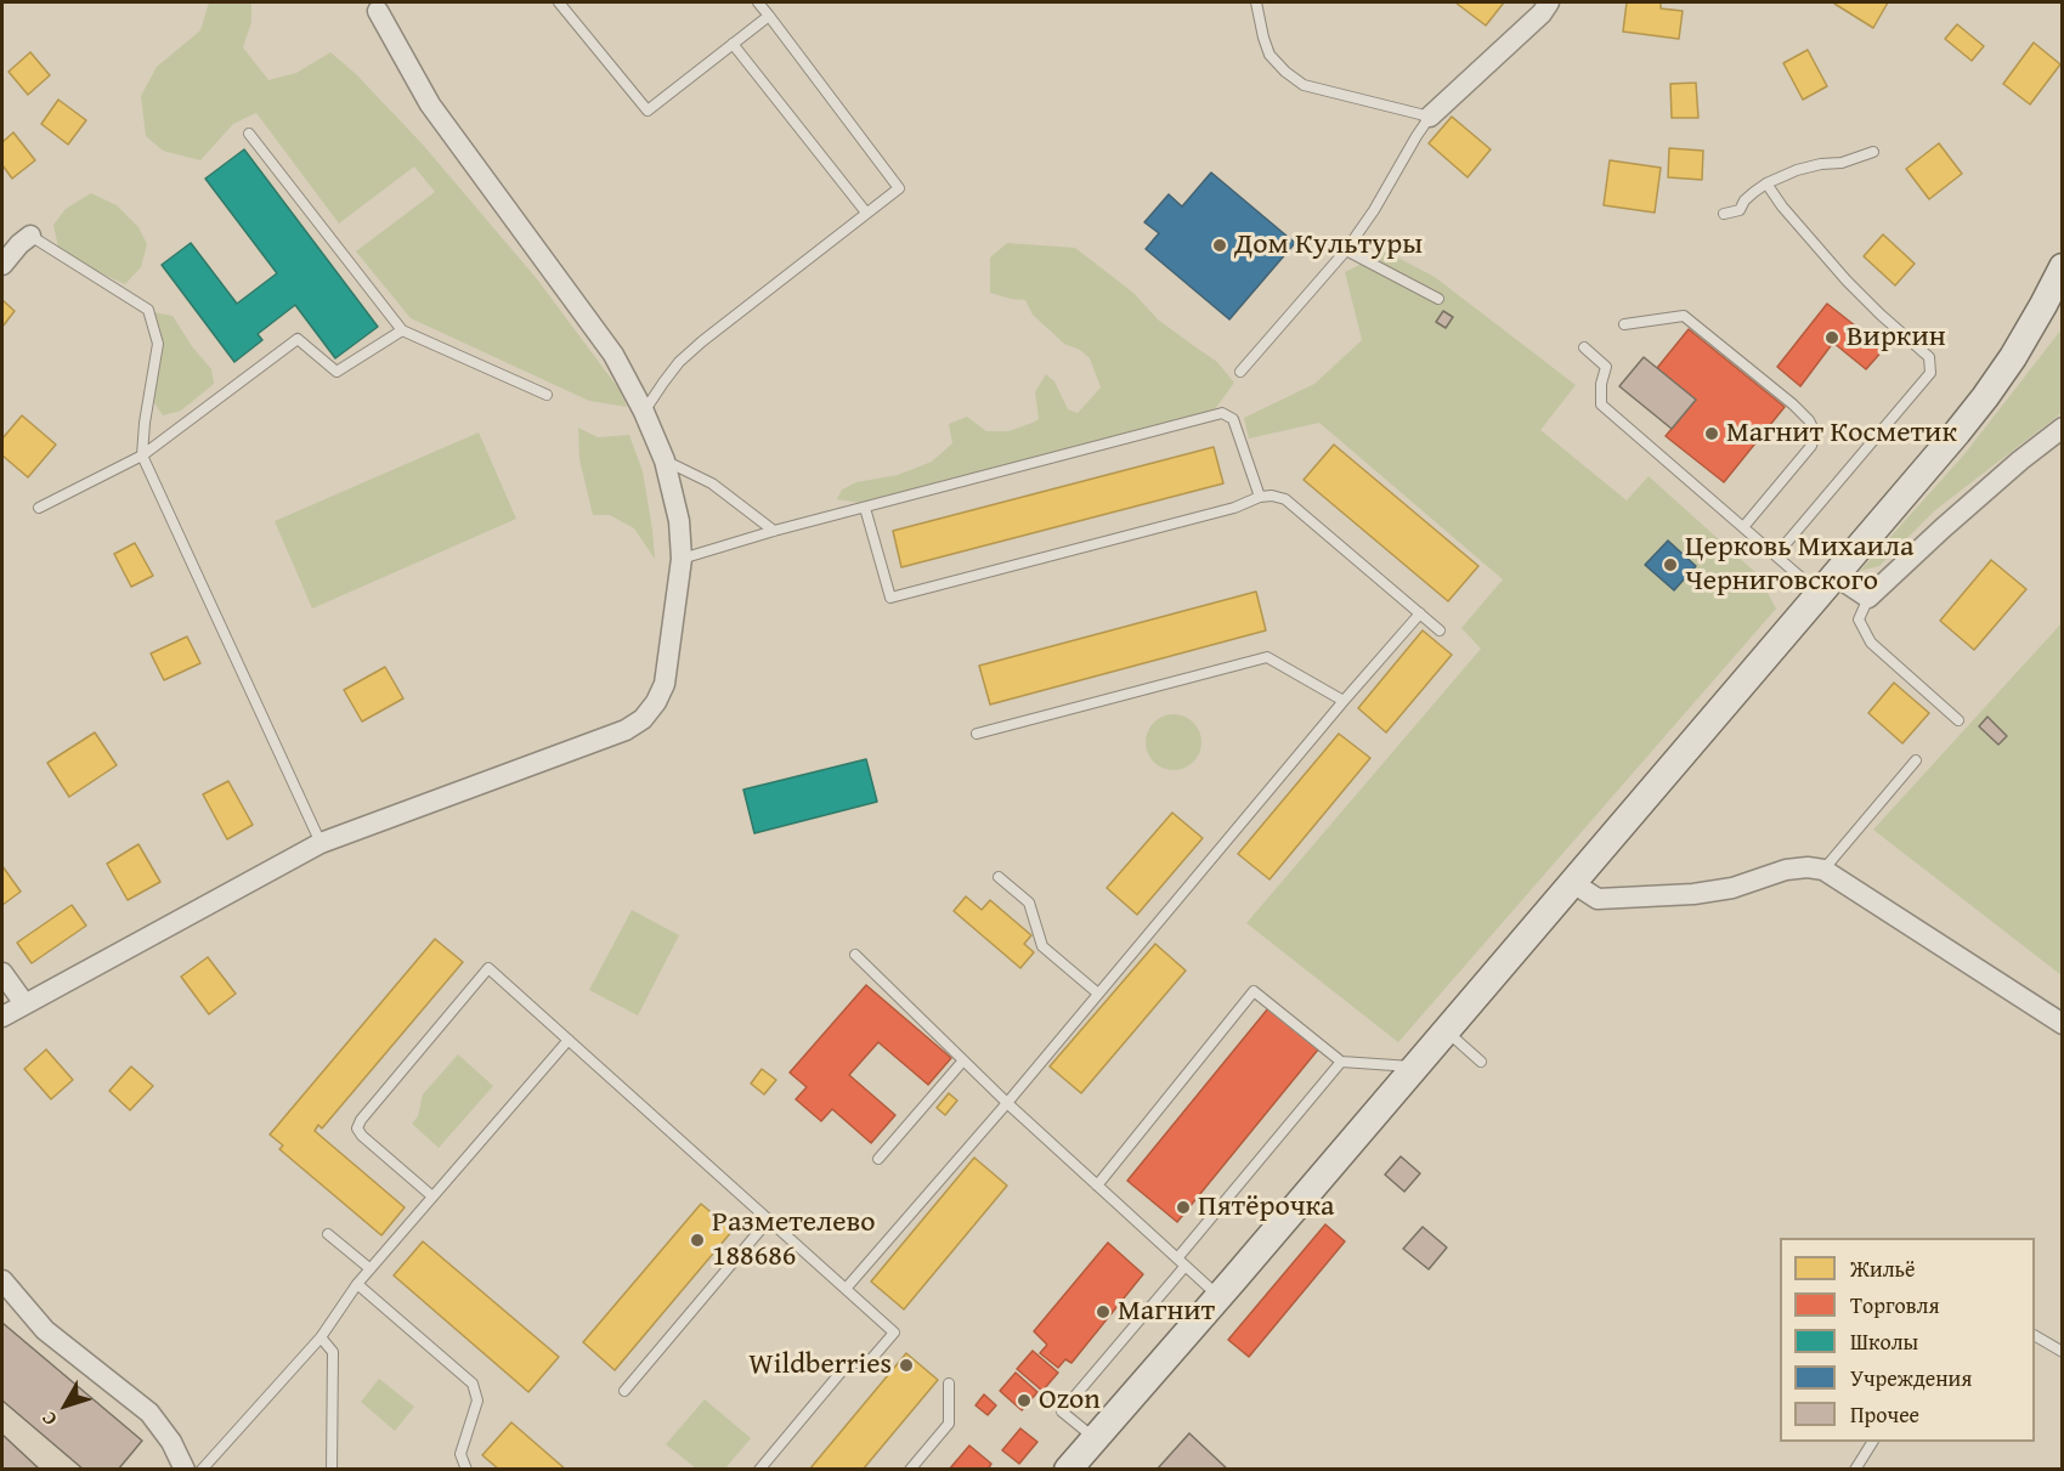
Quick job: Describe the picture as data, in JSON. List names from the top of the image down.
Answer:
{
  "places": [
    "Дом Культуры",
    "Виркин",
    "Магнит Косметик",
    "Церковь Михаила Черниговского",
    "Пятёрочка",
    "Разметелево 188686",
    "Магнит",
    "Wildberries",
    "Ozon"
  ],
  "legend": [
    "Жильё",
    "Торговля",
    "Школы",
    "Учреждения",
    "Прочее"
  ],
  "north": "bottom left"
}
